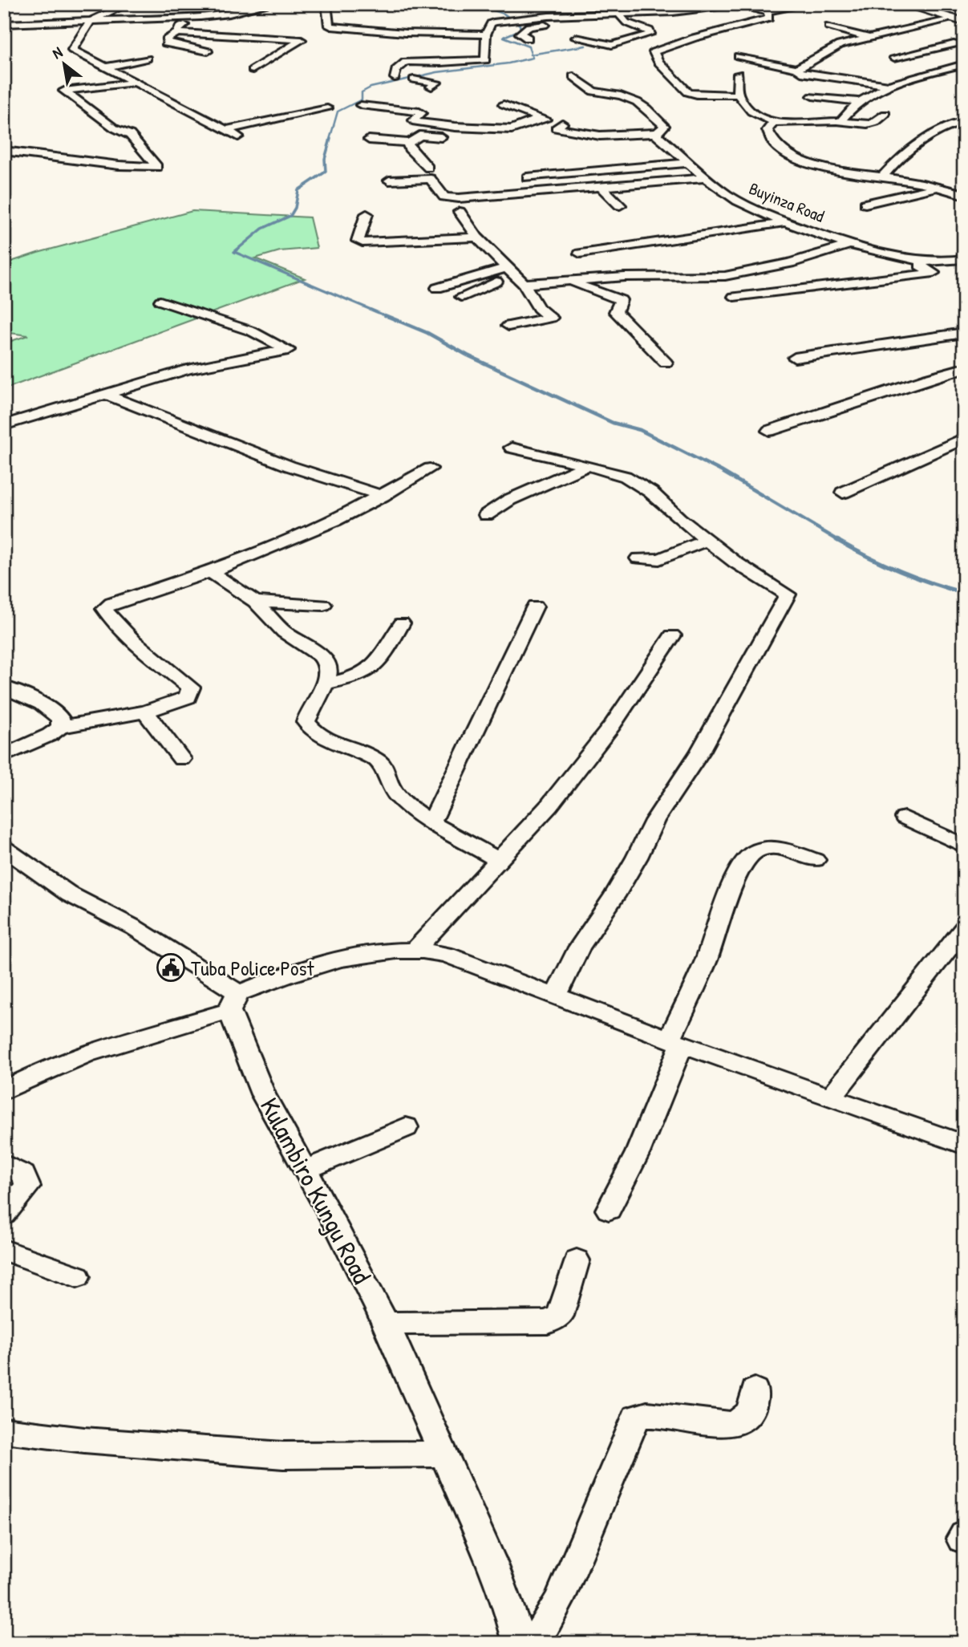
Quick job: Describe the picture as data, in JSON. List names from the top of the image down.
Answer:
{
  "streets": {
    "street": ["Buyinza Road", "Kulambiro Kungu Road"]
  },
  "places": {
    "public building": ["Tuba Police Post"]
  },
  "north": "top left"
}
